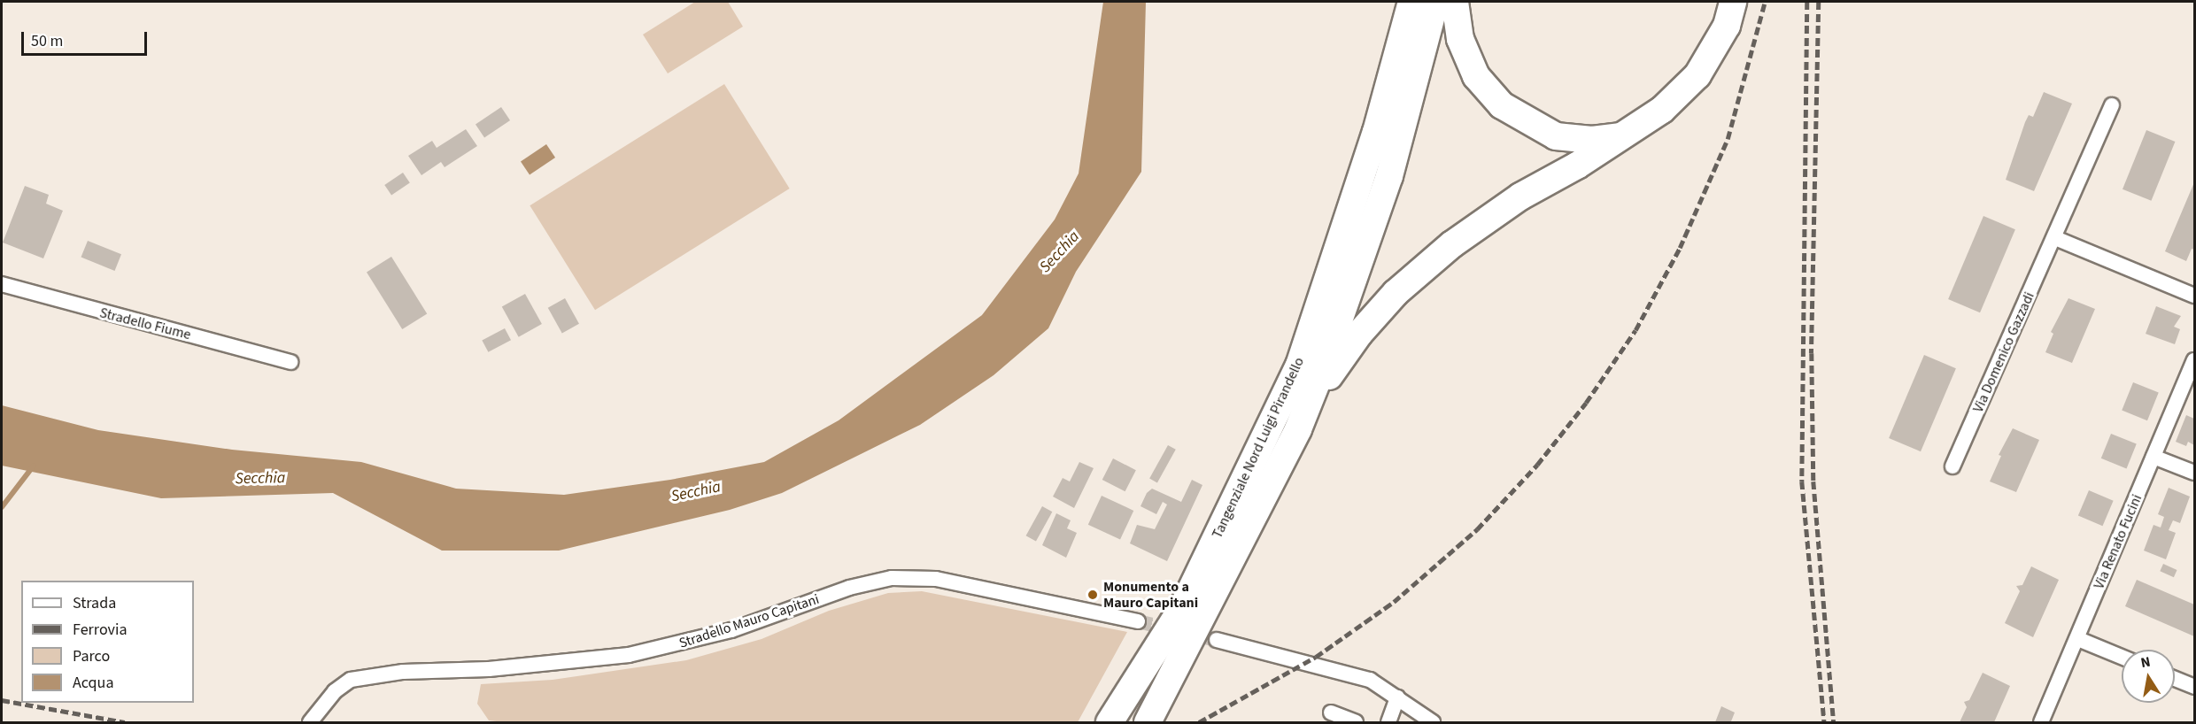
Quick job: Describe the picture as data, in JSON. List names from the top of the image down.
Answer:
{
  "streets": {
    "highway": ["Tangenziale Nord Luigi Pirandello"],
    "street": [
      "Stradello Fiume",
      "Via Domenico Gazzadi",
      "Via Renato Fucini",
      "Stradello Mauro Capitani"
    ]
  },
  "water": ["Secchia"],
  "places": ["Monumento a Mauro Capitani"],
  "legend": [
    "Strada",
    "Ferrovia",
    "Parco",
    "Acqua"
  ],
  "scale_bar": "50 m",
  "north": "top"
}
